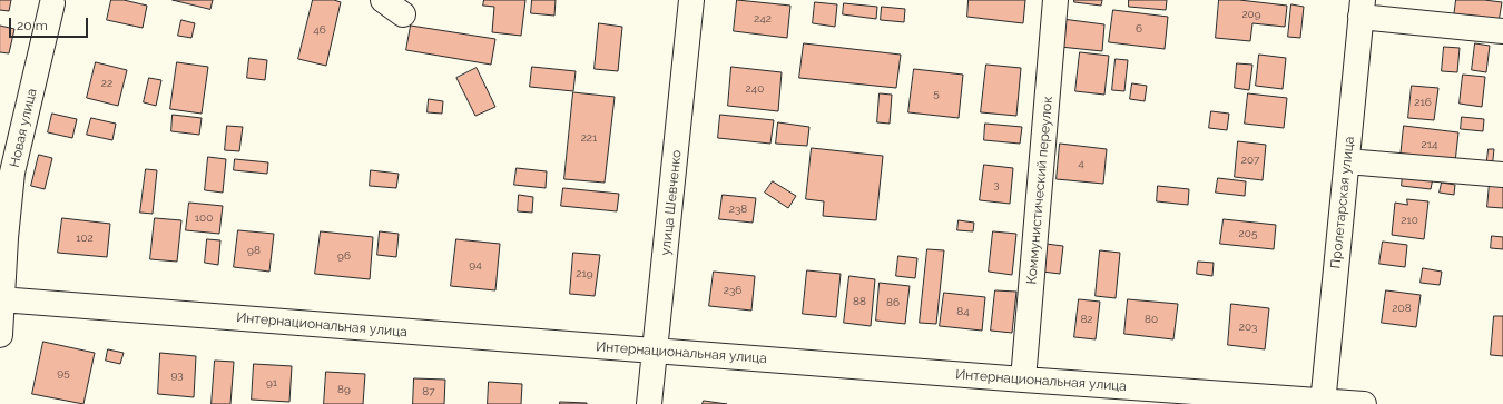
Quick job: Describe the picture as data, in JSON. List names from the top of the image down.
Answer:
{
  "streets": {
    "street": [
      "Новая улица",
      "Коммунистический переулок",
      "улица Шевченко",
      "Пролетарская улица",
      "Интернациональная улица"
    ]
  },
  "crossings": [
    ["Новая улица", "Интернациональная улица"],
    ["Коммунистический переулок", "Интернациональная улица"],
    ["улица Шевченко", "Интернациональная улица"],
    ["Пролетарская улица", "Интернациональная улица"]
  ],
  "house_numbers": [
    "209",
    "242",
    "6",
    "46",
    "22",
    "240",
    "5",
    "216",
    "221",
    "214",
    "207",
    "4",
    "3",
    "238",
    "100",
    "210",
    "205",
    "102",
    "98",
    "96",
    "94",
    "219",
    "236",
    "88",
    "86",
    "208",
    "84",
    "82",
    "80",
    "203",
    "95",
    "93",
    "91",
    "89",
    "87"
  ],
  "scale_bar": "20 m"
}
